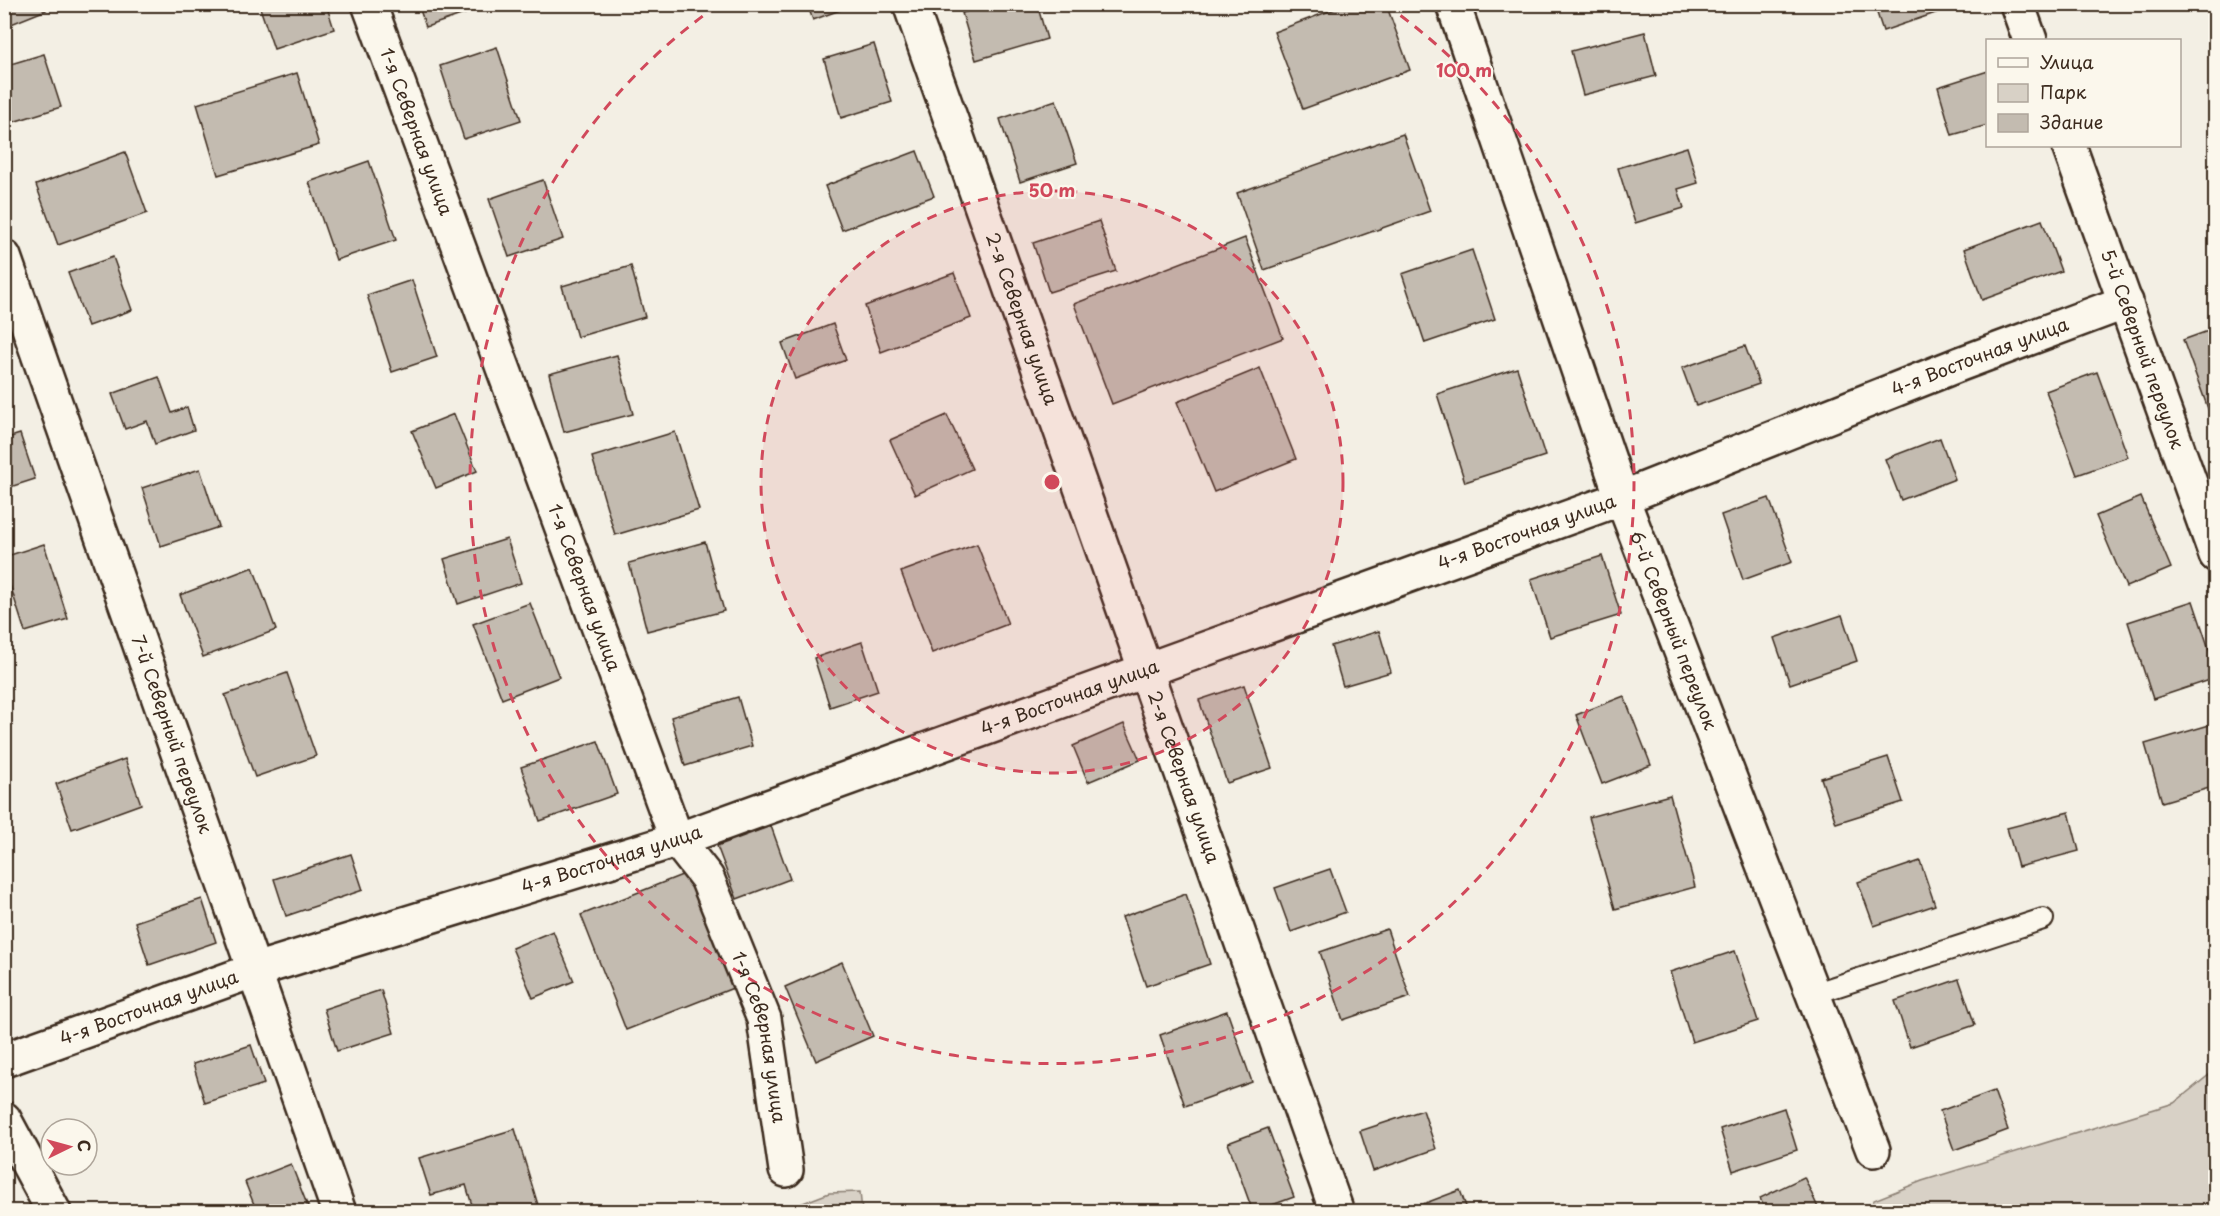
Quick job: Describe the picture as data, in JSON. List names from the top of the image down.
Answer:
{
  "streets": {
    "street": [
      "1-я Северная улица",
      "2-я Северная улица",
      "5-й Северный переулок",
      "4-я Восточная улица",
      "6-й Северный переулок",
      "7-й Северный переулок"
    ]
  },
  "crossings": [
    ["1-я Северная улица", "4-я Восточная улица"],
    ["2-я Северная улица", "4-я Восточная улица"],
    ["5-й Северный переулок", "4-я Восточная улица"],
    ["4-я Восточная улица", "6-й Северный переулок"],
    ["4-я Восточная улица", "7-й Северный переулок"]
  ],
  "legend": ["Улица", "Парк", "Здание"],
  "north": "right",
  "rings": ["100 m", "50 m"]
}
